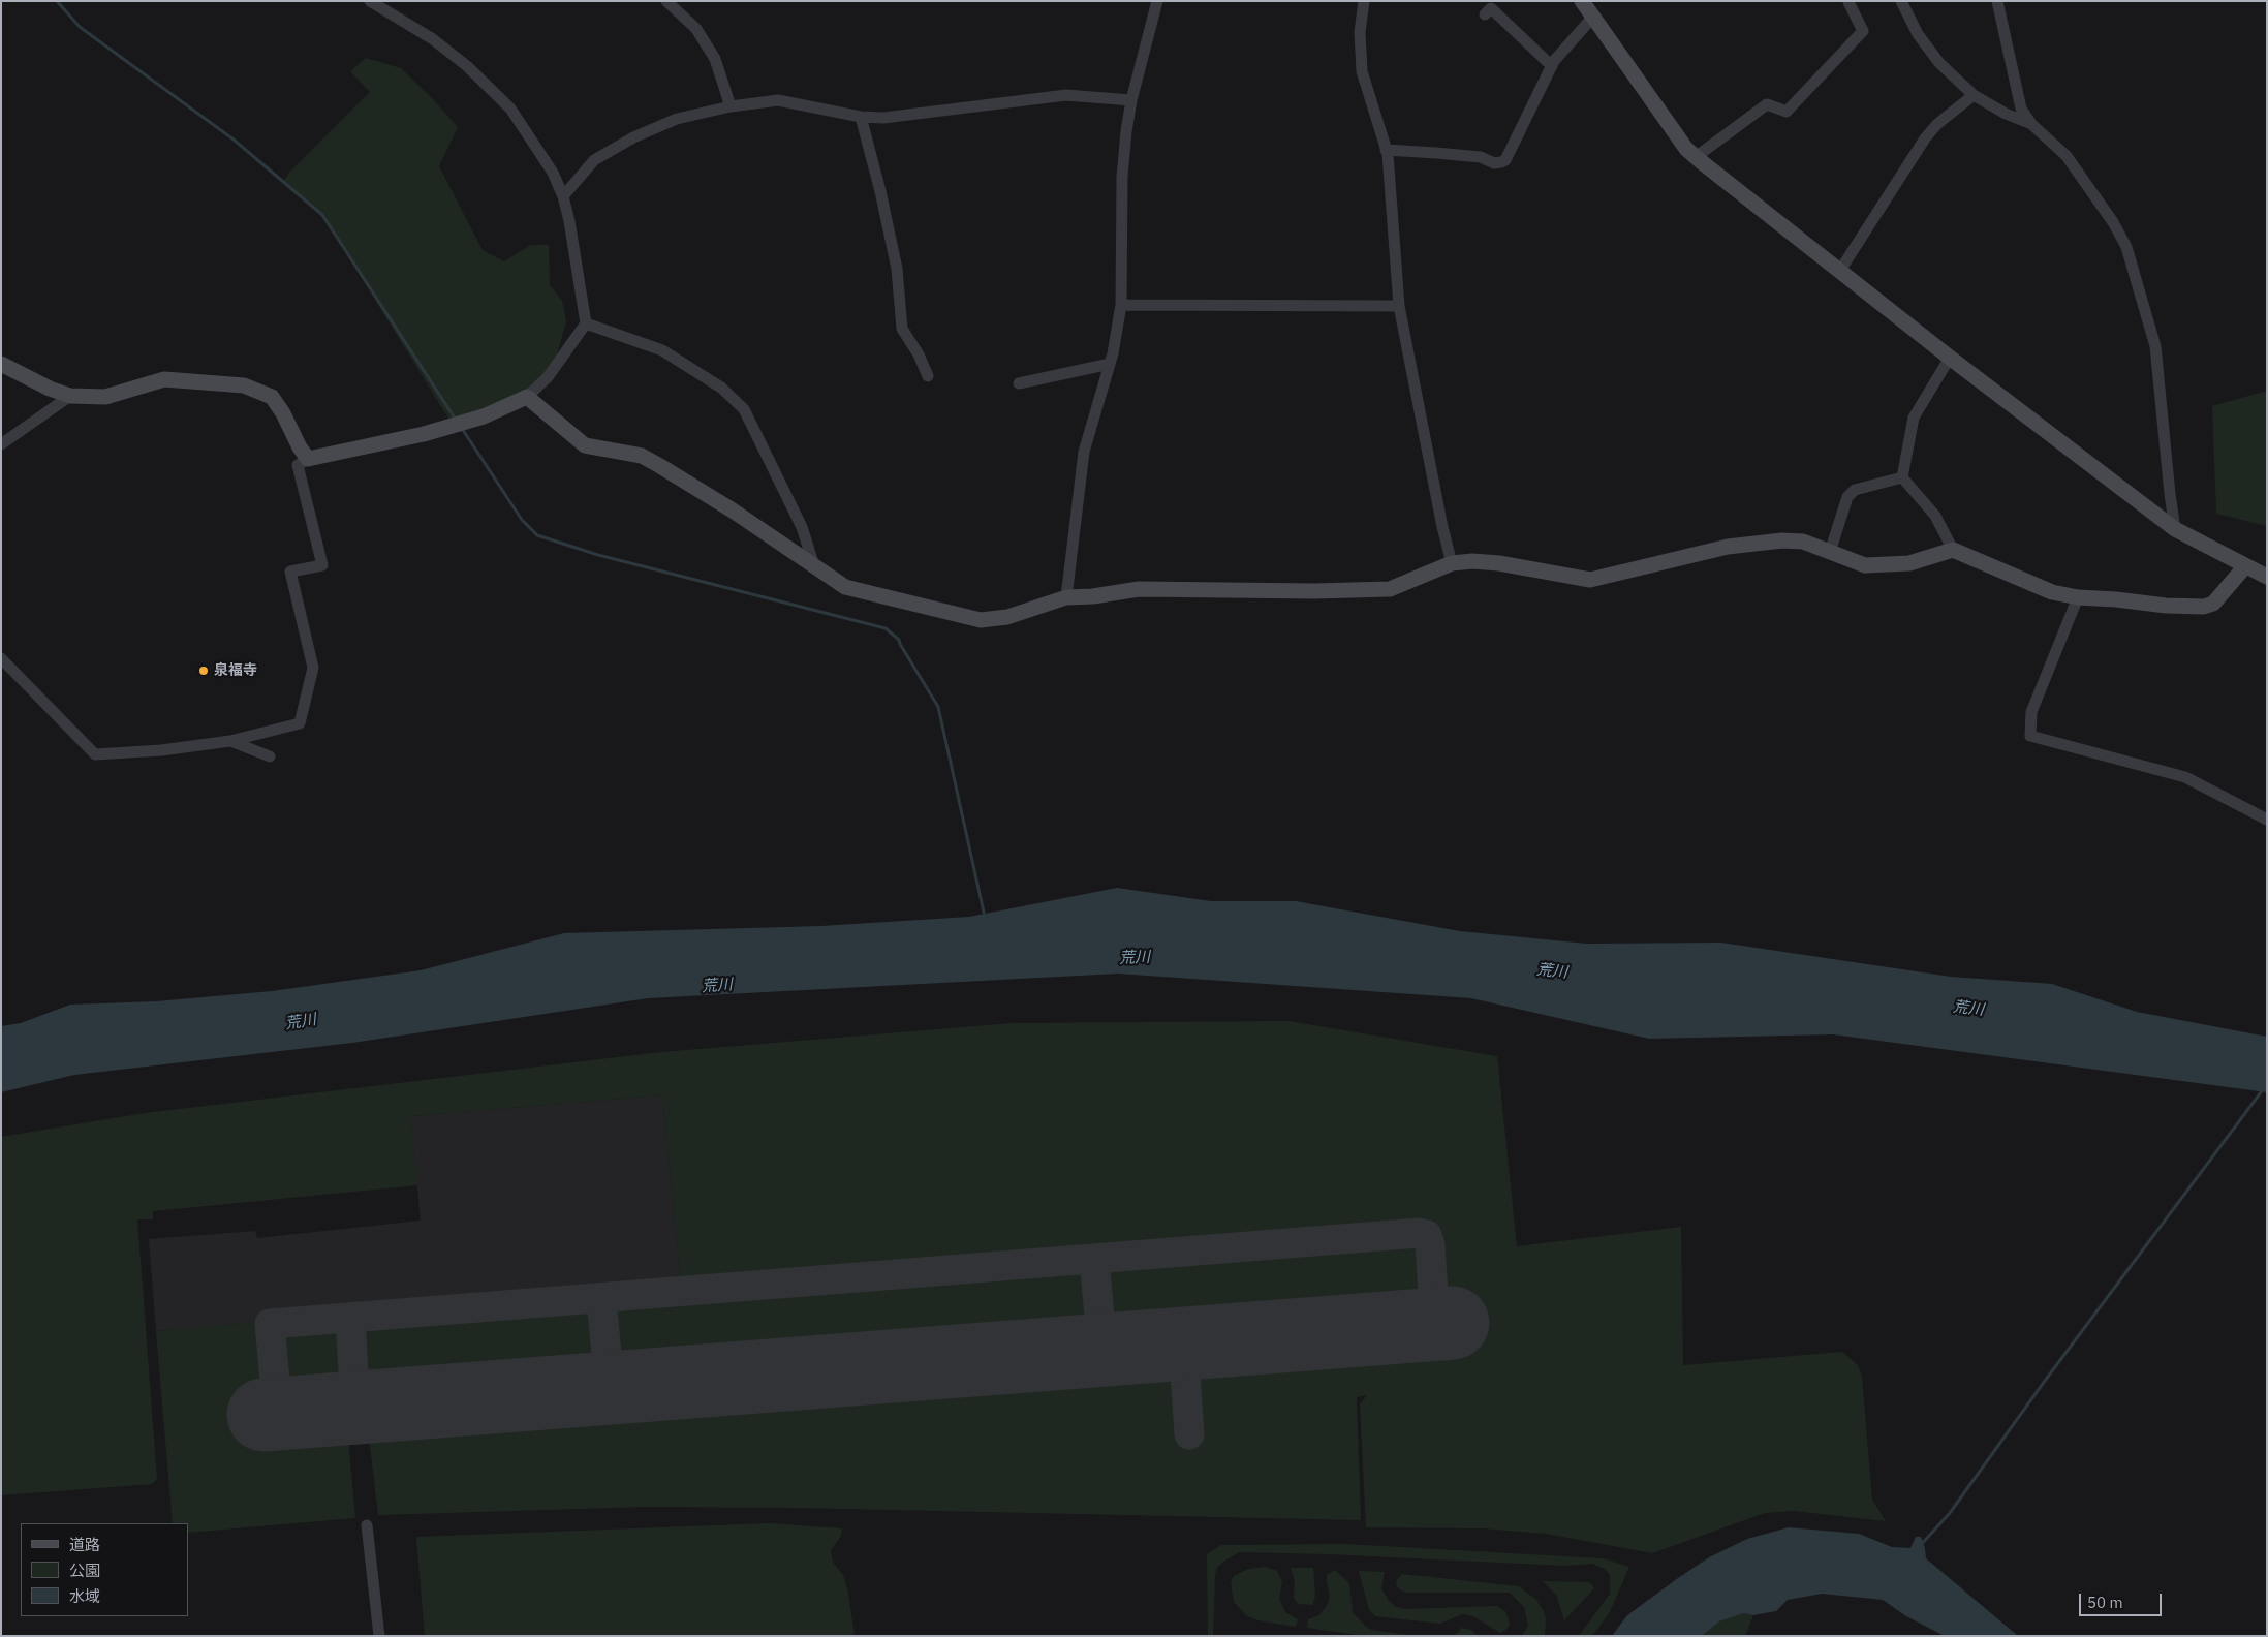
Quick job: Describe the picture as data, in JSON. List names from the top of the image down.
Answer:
{
  "water": ["荒川"],
  "places": ["泉福寺"],
  "legend": ["道路", "公園", "水域"],
  "scale_bar": "50 m"
}
